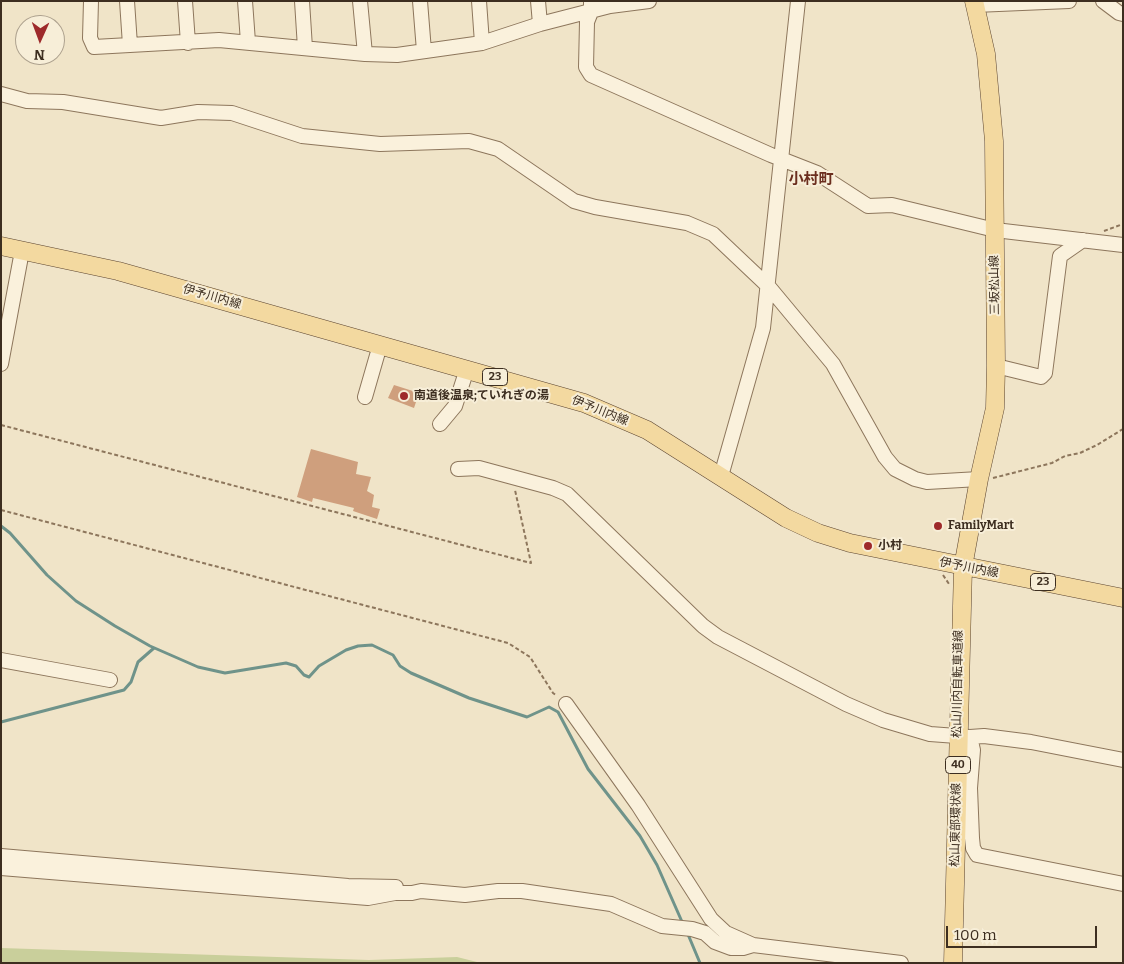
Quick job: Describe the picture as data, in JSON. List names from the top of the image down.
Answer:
{
  "streets": {
    "main road": [
      "三坂松山線",
      "伊予川内線",
      "23",
      "40",
      "松山東部環状線"
    ]
  },
  "crossings": [
    ["三坂松山線", "伊予川内線"],
    ["三坂松山線", "松山東部環状線"],
    ["伊予川内線", "松山東部環状線"]
  ],
  "districts": ["小村町"],
  "places": ["南道後温泉;ていれぎの湯", "FamilyMart", "小村"],
  "scale_bar": "100 m",
  "north": "bottom"
}
